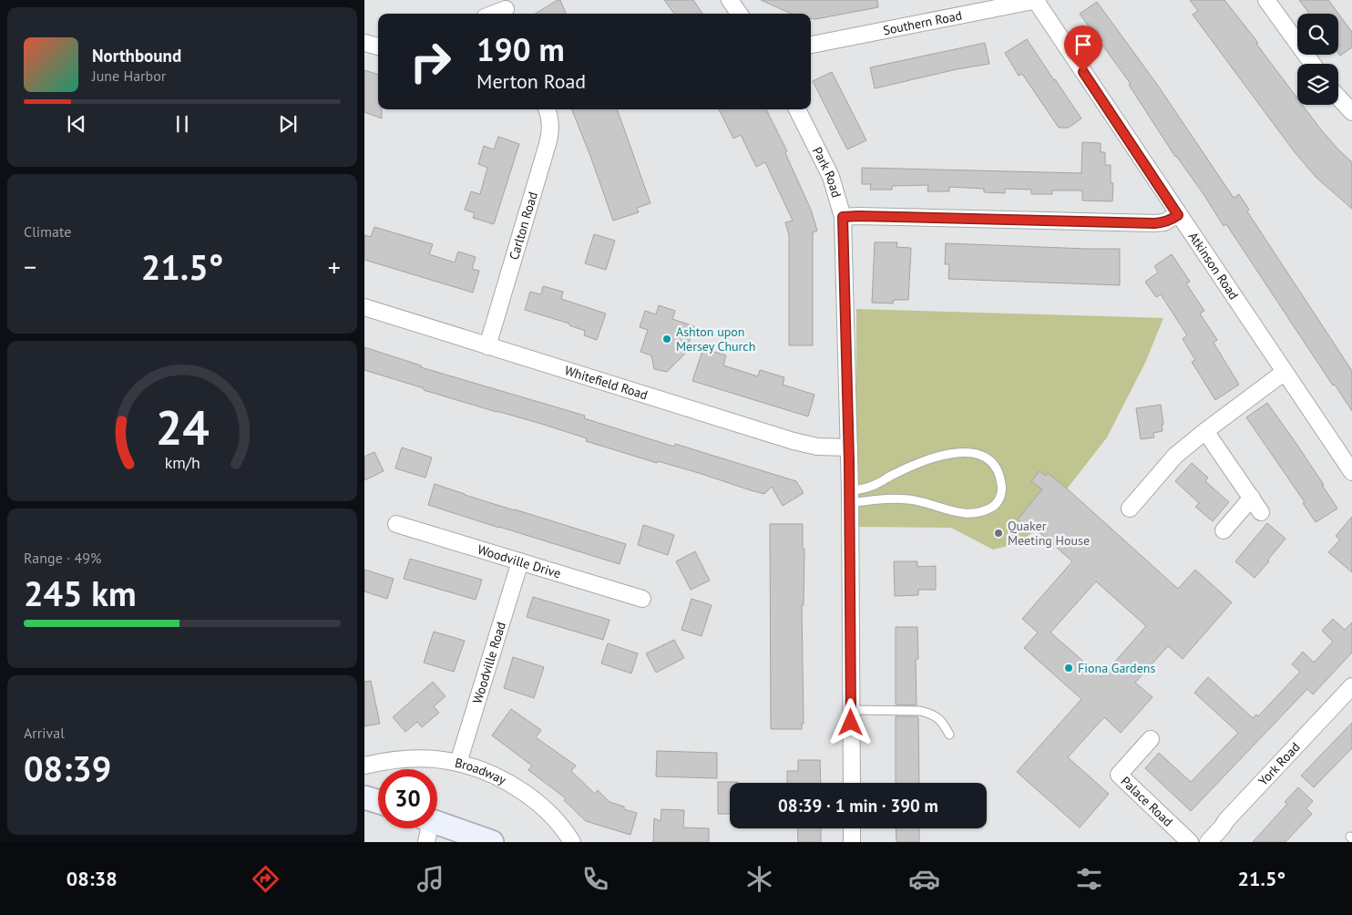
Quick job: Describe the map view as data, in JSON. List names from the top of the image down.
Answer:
{
  "streets": {
    "street": [
      "Southern Road",
      "Park Road",
      "Carlton Road",
      "Atkinson Road",
      "Whitefield Road",
      "Woodville Drive",
      "Woodville Road",
      "York Road",
      "Broadway",
      "Palace Road"
    ]
  },
  "crossings": [
    ["Southern Road", "Atkinson Road"],
    ["Park Road", "Whitefield Road"],
    ["Carlton Road", "Whitefield Road"],
    ["Woodville Drive", "Woodville Road"],
    ["Woodville Road", "Broadway"]
  ],
  "places": ["Ashton upon Mersey Church", "Quaker Meeting House", "Fiona Gardens"],
  "page": {
    "turn": ["190 m", "Merton Road"],
    "song": ["Northbound", "June Harbor"],
    "tile": [
      "Climate",
      ["Range · 49%", "245 km"],
      ["Arrival", "08:39"]
    ],
    "heat": ["−", "21.5°", "+"],
    "limit": "30",
    "trip": "08:39 · 1 min · 390 m",
    "tabs": ["08:38", "21.5°"],
    "gauge": ["24", "km/h"]
  }
}
